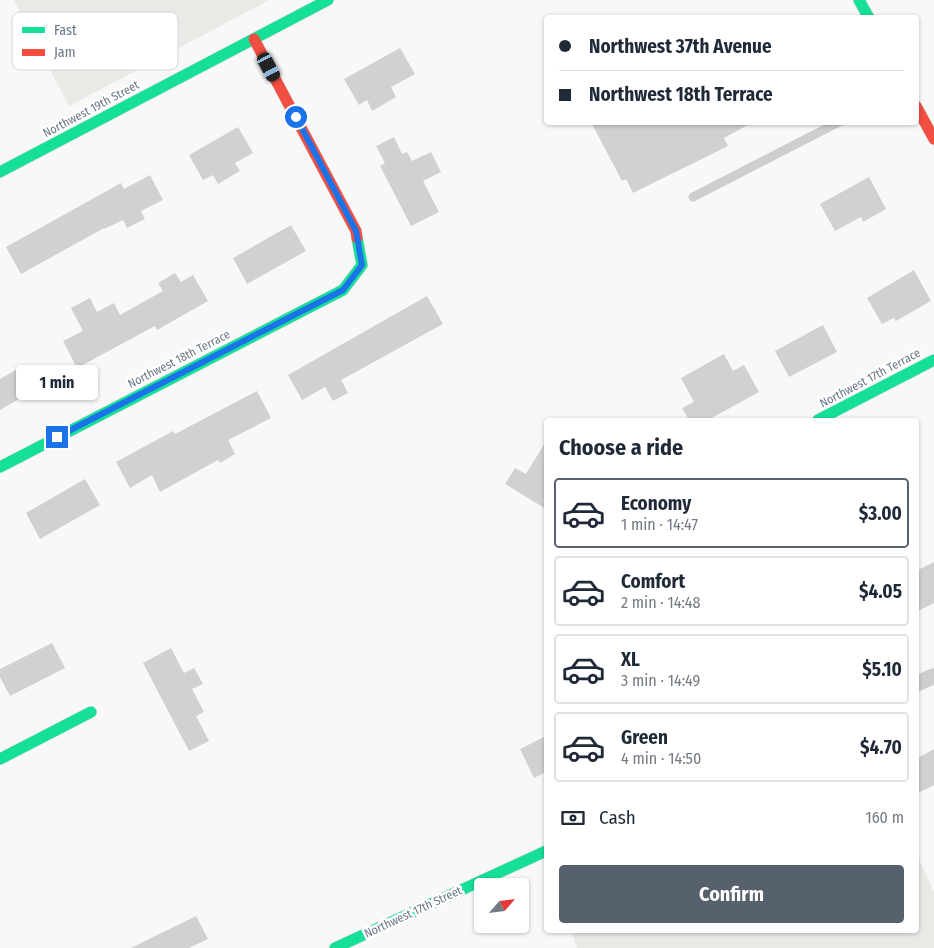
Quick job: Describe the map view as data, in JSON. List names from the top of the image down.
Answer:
{
  "streets": {
    "street": [
      "Northwest 19th Street",
      "Northwest 18th Terrace",
      "Northwest 17th Terrace",
      "Northwest 17th Street"
    ]
  },
  "crossings": [
    ["Northwest 19th Street", "Northwest 18th Terrace"]
  ],
  "legend": ["Fast", "Jam"],
  "north": "top right",
  "page": {
    "banner": ["Northwest 37th Avenue", "Northwest 18th Terrace"],
    "bubble": "1 min",
    "heading": "Choose a ride",
    "list": [
      {
        "name": "Economy",
        "note": "1 min · 14:47",
        "value": "$3.00"
      },
      {
        "name": "Comfort",
        "note": "2 min · 14:48",
        "value": "$4.05"
      },
      {
        "name": "XL",
        "note": "3 min · 14:49",
        "value": "$5.10"
      },
      {
        "name": "Green",
        "note": "4 min · 14:50",
        "value": "$4.70"
      }
    ],
    "pay": ["Cash", "160 m"],
    "buttons": "Confirm"
  }
}
